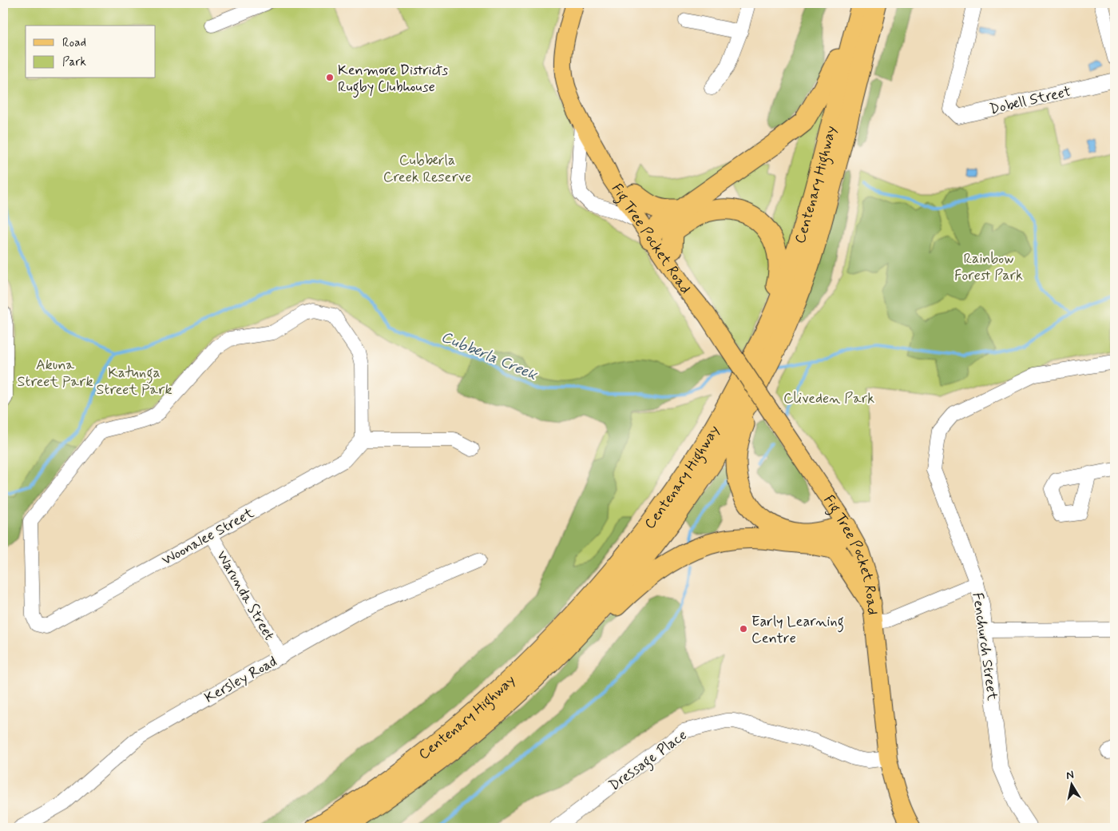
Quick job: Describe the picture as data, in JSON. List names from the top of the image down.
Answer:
{
  "streets": {
    "highway": ["Centenary Highway"],
    "main road": ["Fig Tree Pocket Road"],
    "street": [
      "Dobell Street",
      "Woonalee Street",
      "Warunda Street",
      "Fenchurch Street",
      "Kersley Road",
      "Dressage Place"
    ]
  },
  "crossings": [
    ["Fig Tree Pocket Road", "Dressage Place"],
    ["Woonalee Street", "Warunda Street"],
    ["Warunda Street", "Kersley Road"]
  ],
  "water": ["Cubberla Creek"],
  "parks": [
    "Cubberla Creek Reserve",
    "Rainbow Forest Park",
    "Akuna Street Park",
    "Katunga Street Park",
    "Cliveden Park"
  ],
  "places": ["Kenmore Districts Rugby Clubhouse", "Early Learning Centre"],
  "legend": ["Road", "Park"],
  "north": "top"
}
